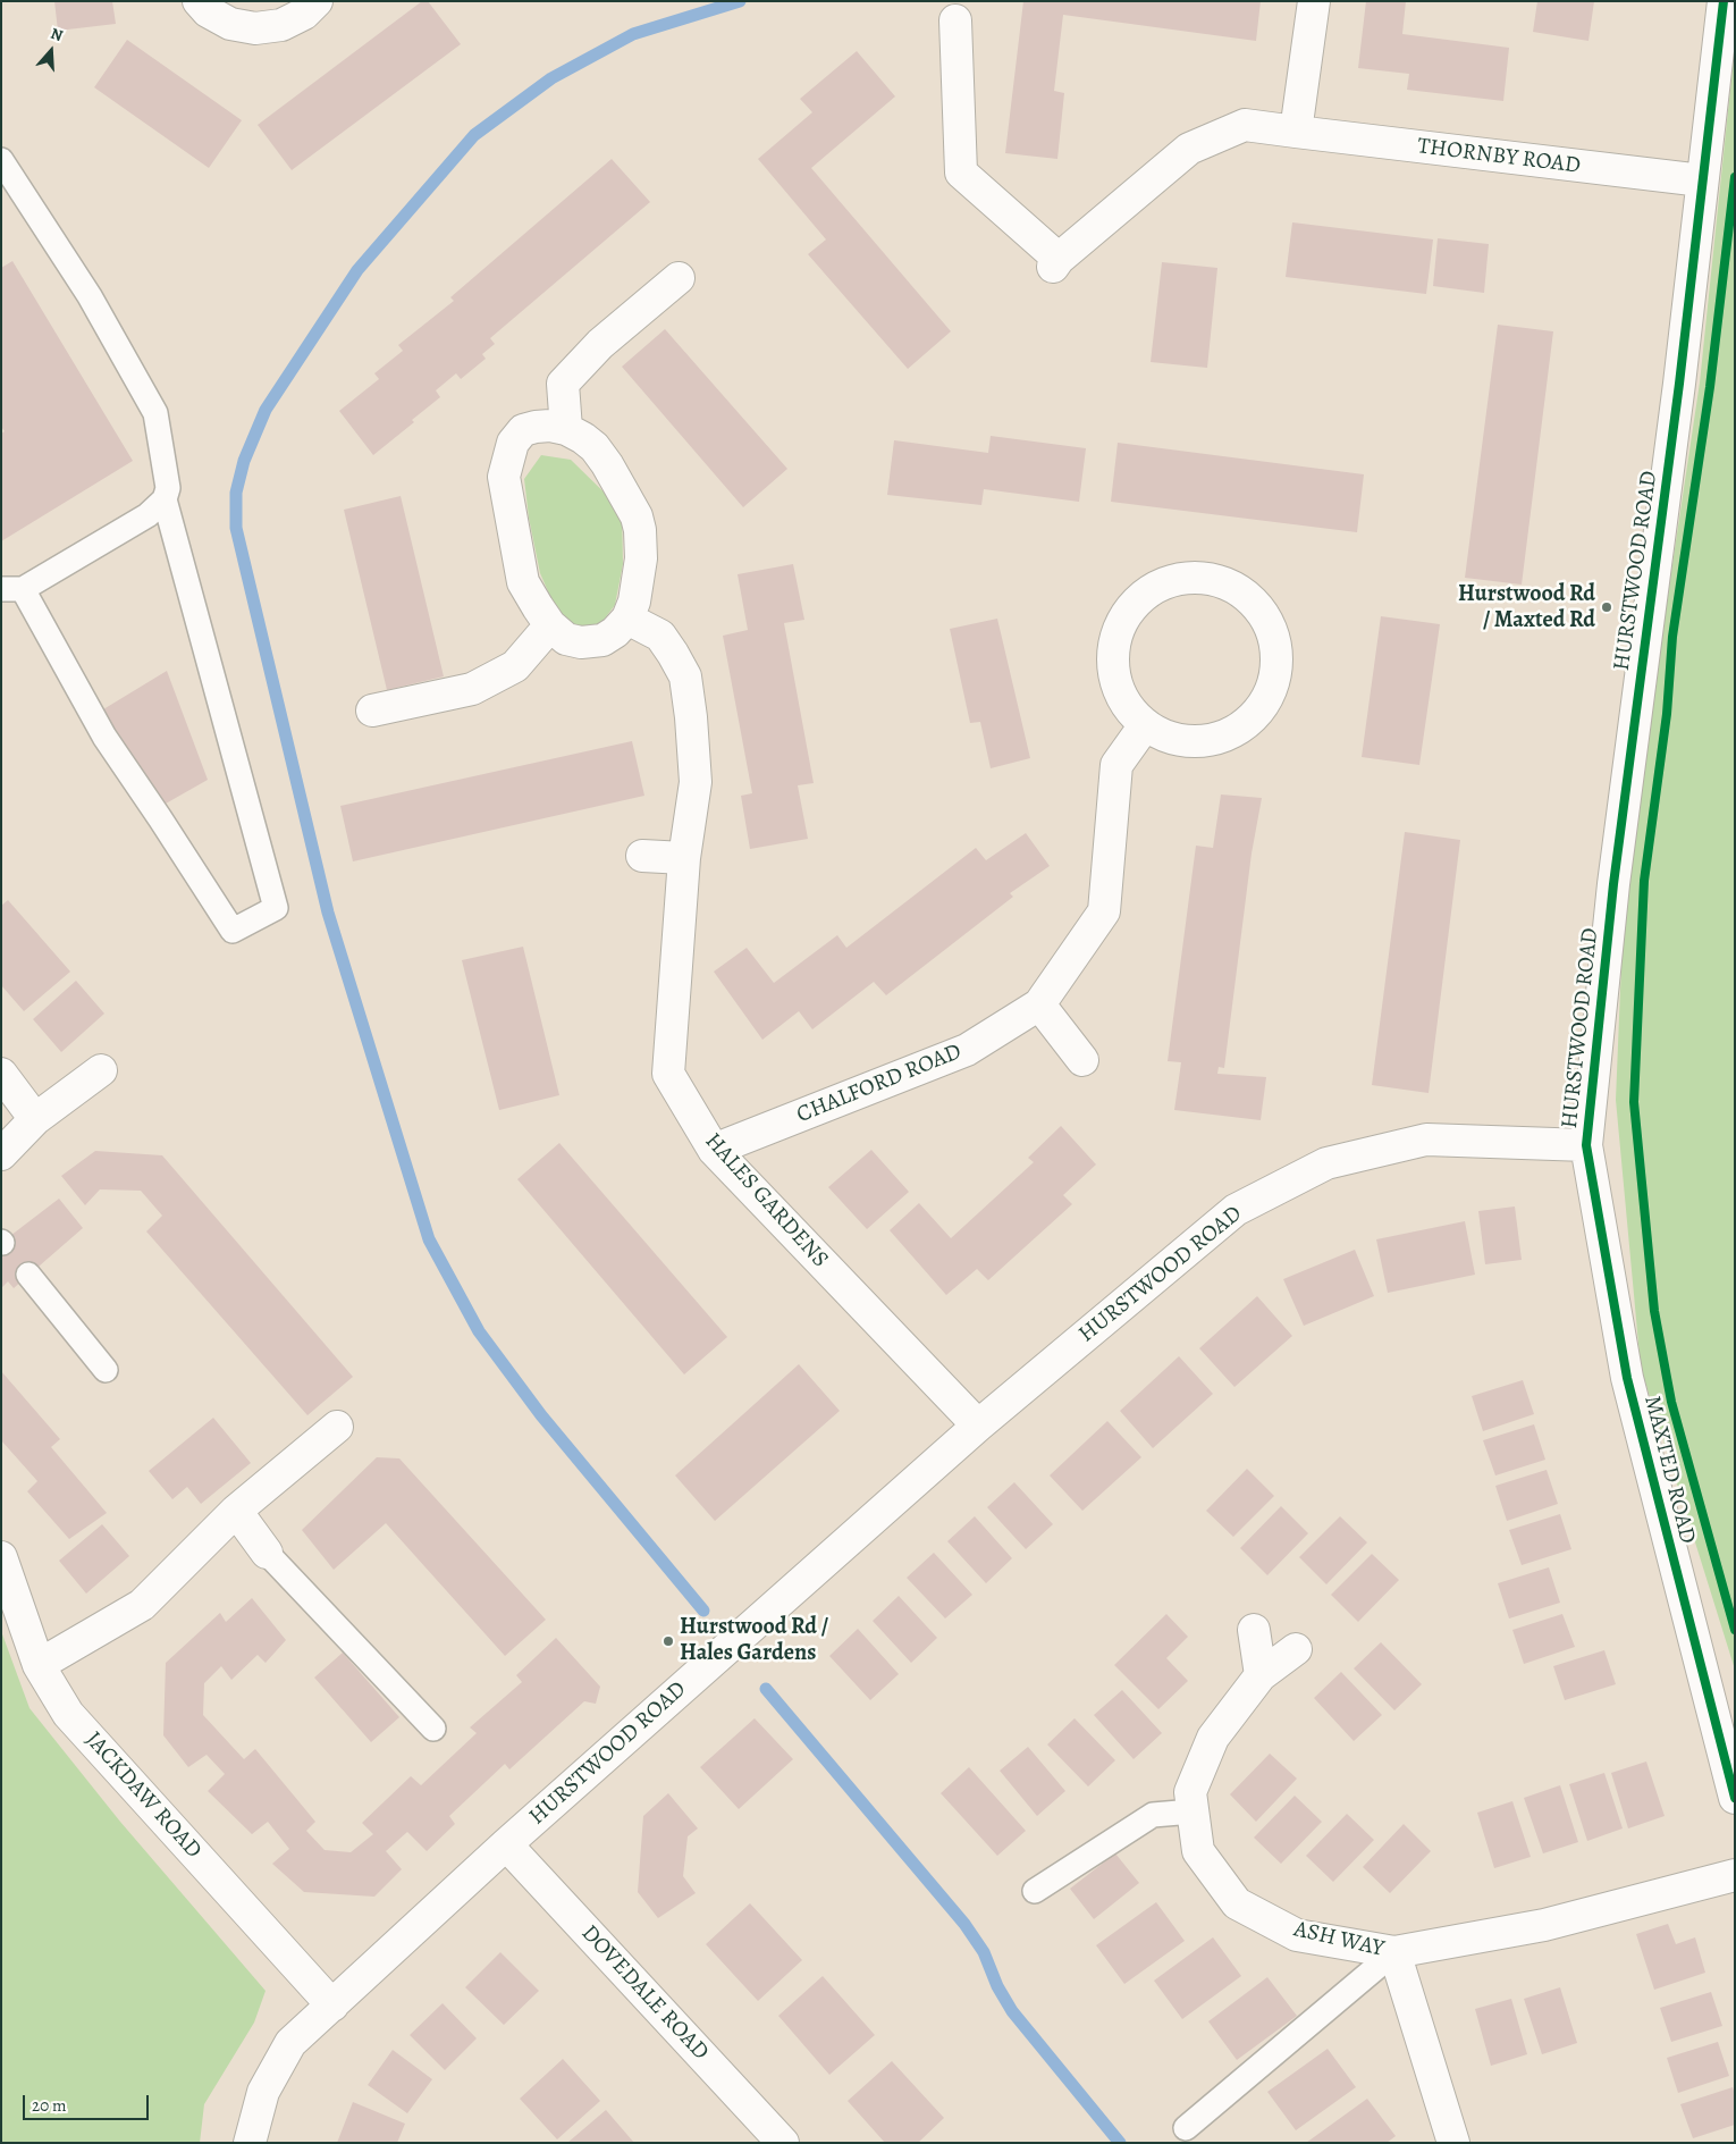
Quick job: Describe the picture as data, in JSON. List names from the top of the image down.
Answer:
{
  "streets": {
    "street": [
      "THORNBY ROAD",
      "HURSTWOOD ROAD",
      "CHALFORD ROAD",
      "HALES GARDENS",
      "MAXTED ROAD",
      "JACKDAW ROAD",
      "ASH WAY",
      "DOVEDALE ROAD"
    ]
  },
  "crossings": [
    ["THORNBY ROAD", "HURSTWOOD ROAD"],
    ["HURSTWOOD ROAD", "HALES GARDENS"],
    ["HURSTWOOD ROAD", "MAXTED ROAD"],
    ["HURSTWOOD ROAD", "JACKDAW ROAD"],
    ["HURSTWOOD ROAD", "DOVEDALE ROAD"],
    ["CHALFORD ROAD", "HALES GARDENS"]
  ],
  "places": ["Hurstwood Rd / Maxted Rd", "Hurstwood Rd / Hales Gardens"],
  "scale_bar": "20 m",
  "north": "top"
}
